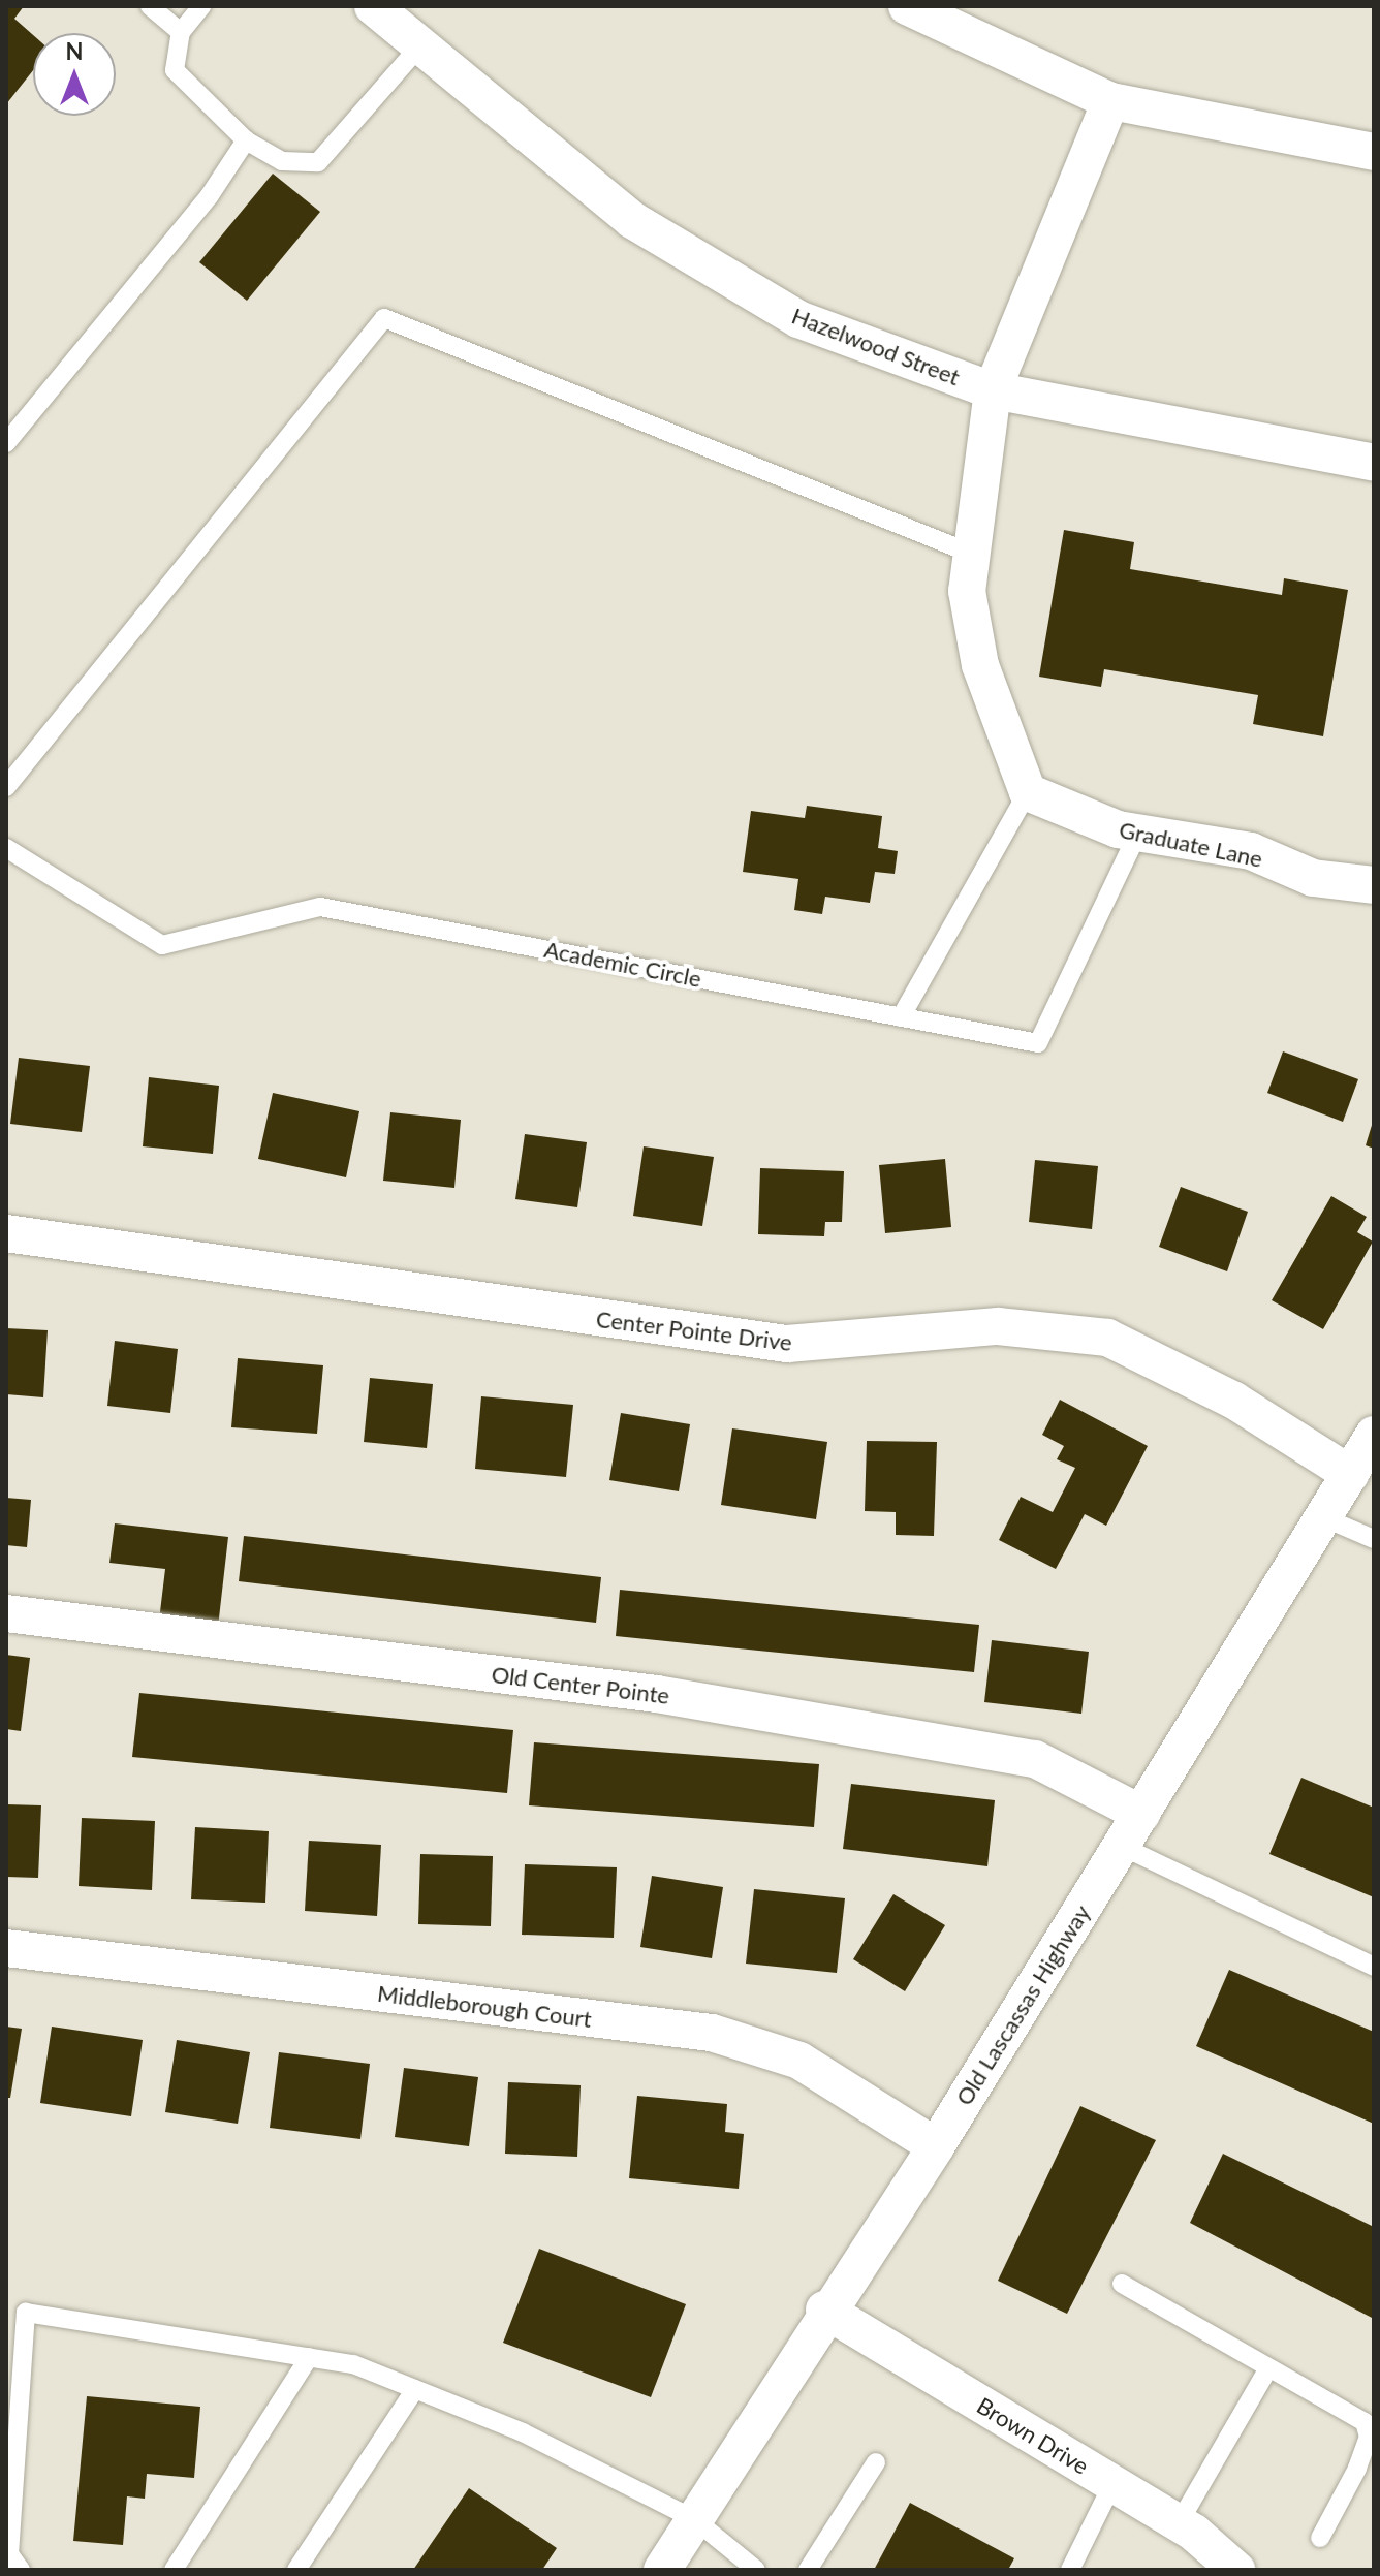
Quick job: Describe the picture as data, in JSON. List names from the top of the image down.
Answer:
{
  "streets": {
    "street": [
      "Hazelwood Street",
      "Graduate Lane",
      "Center Pointe Drive",
      "Old Center Pointe",
      "Old Lascassas Highway",
      "Middleborough Court",
      "Brown Drive"
    ],
    "lane": ["Academic Circle"]
  },
  "crossings": [
    ["Graduate Lane", "Academic Circle"],
    ["Center Pointe Drive", "Old Lascassas Highway"],
    ["Old Center Pointe", "Old Lascassas Highway"],
    ["Old Lascassas Highway", "Middleborough Court"],
    ["Old Lascassas Highway", "Brown Drive"]
  ],
  "north": "top"
}
